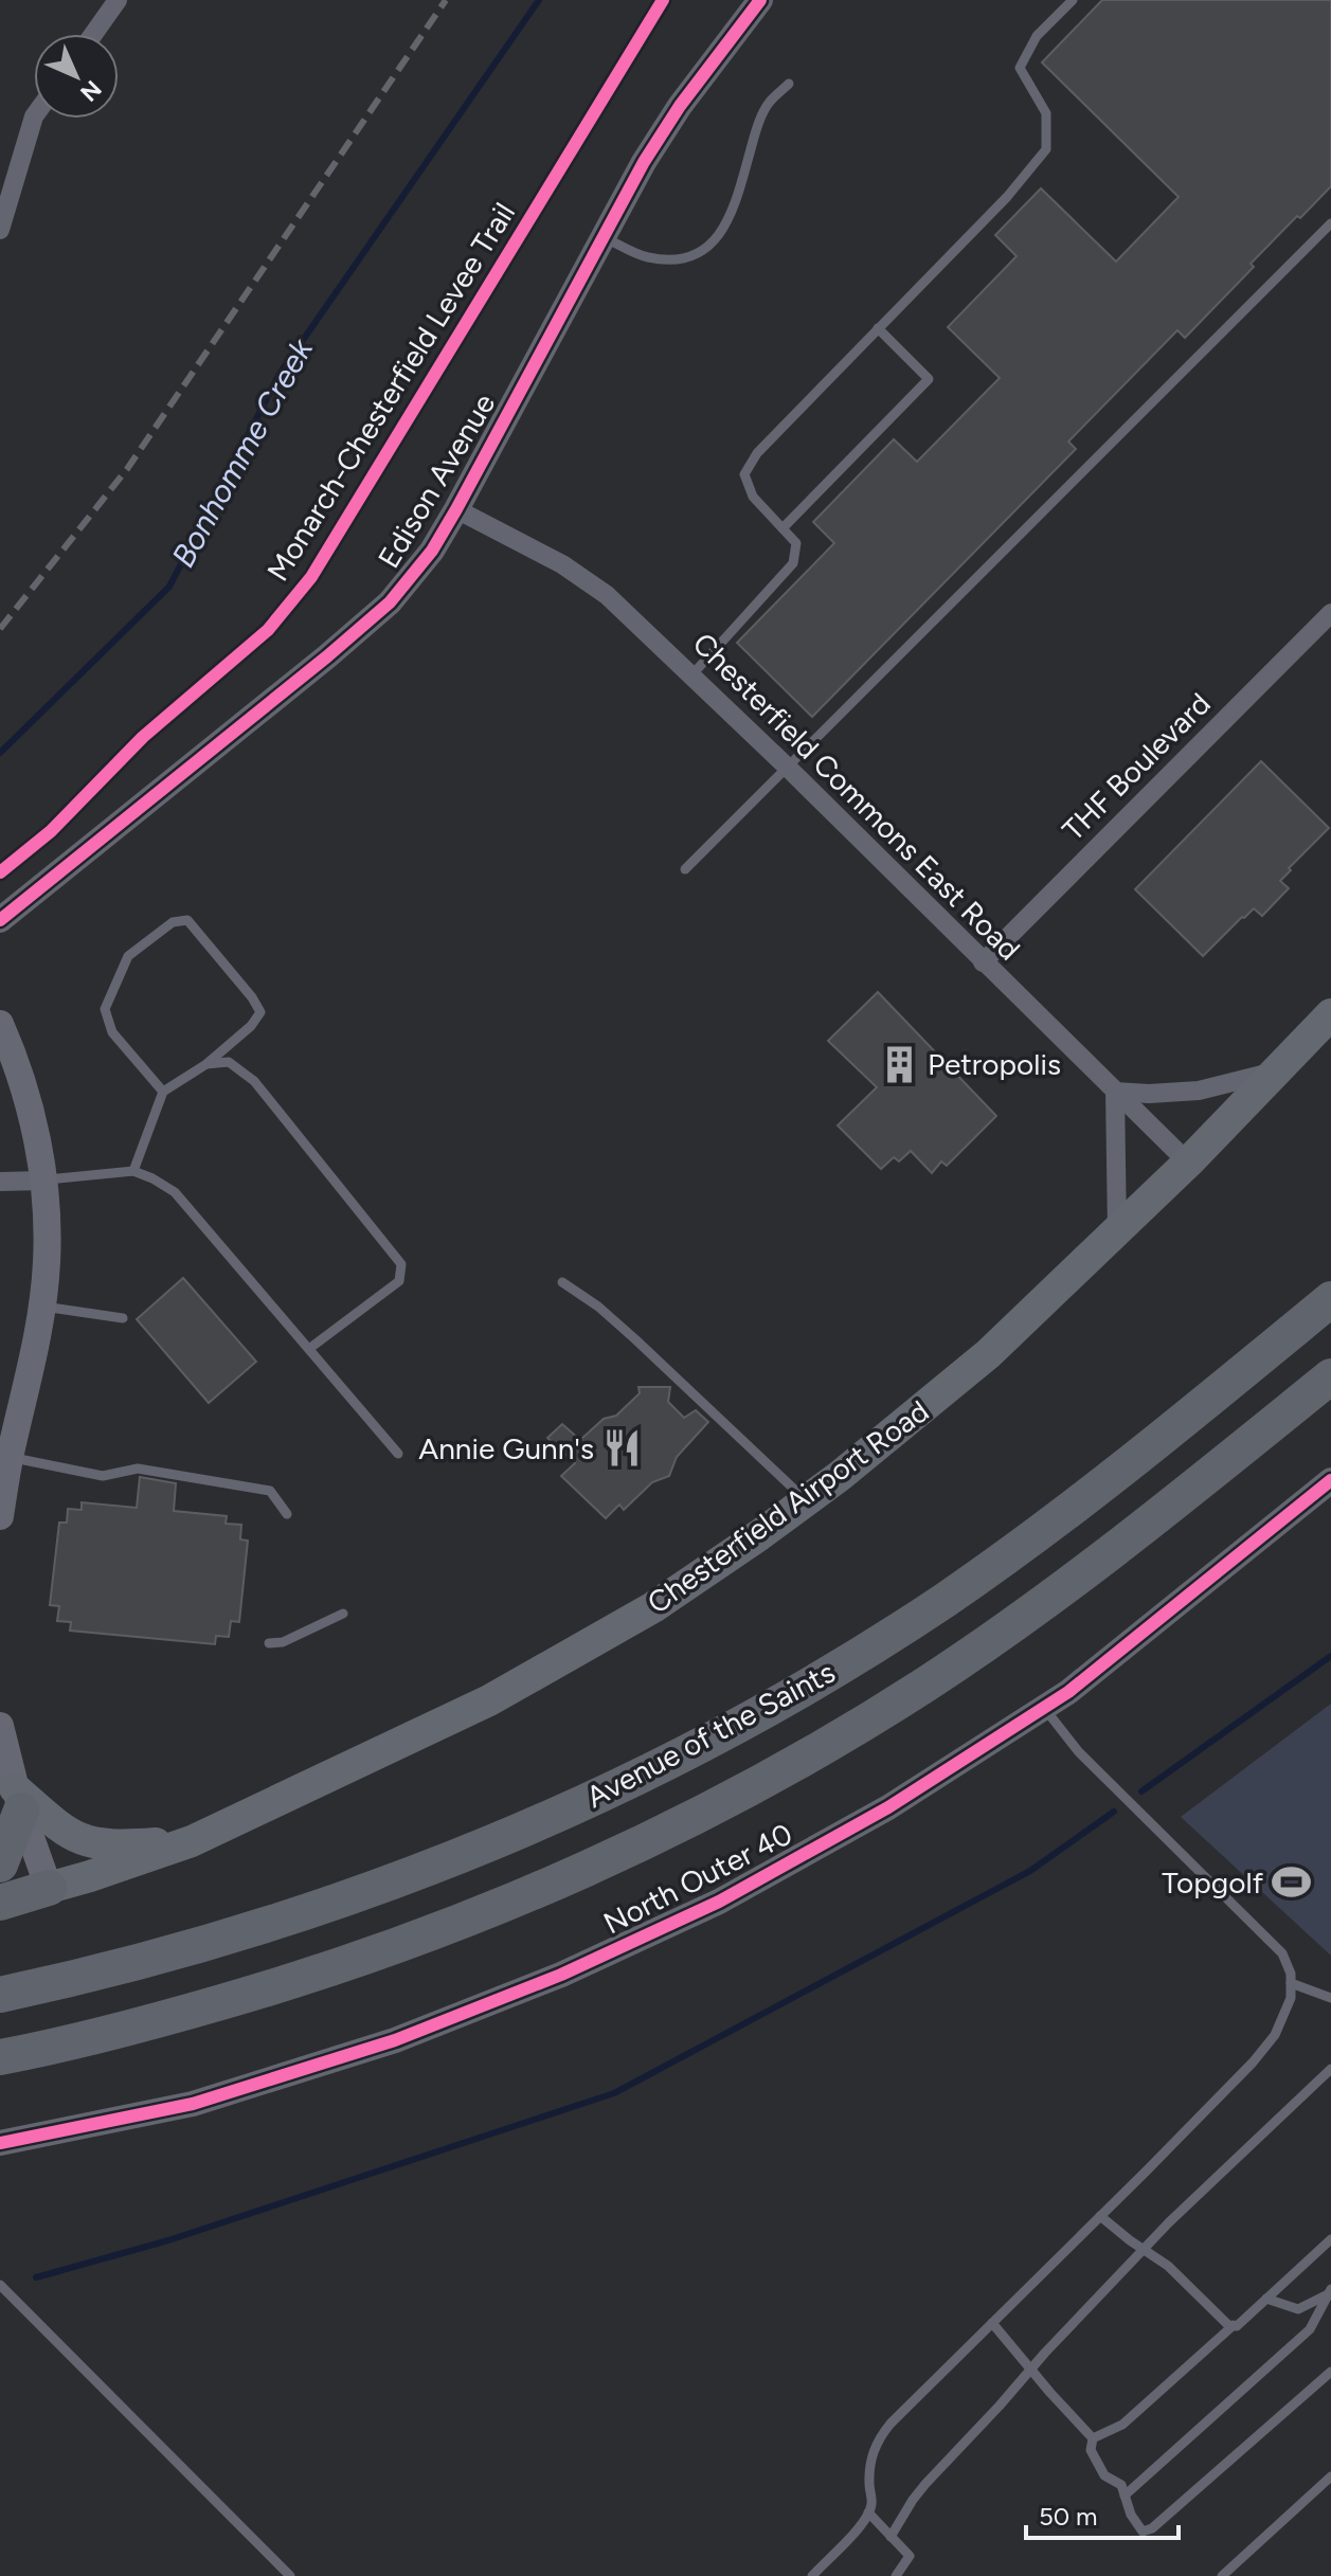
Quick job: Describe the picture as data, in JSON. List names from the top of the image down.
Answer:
{
  "streets": {
    "highway": ["Avenue of the Saints"],
    "main road": ["Chesterfield Airport Road"],
    "street": [
      "Edison Avenue",
      "THF Boulevard",
      "Chesterfield Commons East Road",
      "North Outer 40"
    ],
    "cycle path": ["Monarch-Chesterfield Levee Trail"]
  },
  "crossings": [
    ["Edison Avenue", "Chesterfield Commons East Road"],
    ["THF Boulevard", "Chesterfield Commons East Road"],
    ["Chesterfield Commons East Road", "Chesterfield Airport Road"]
  ],
  "water": ["Bonhomme Creek"],
  "places": {
    "building": ["Petropolis"],
    "restaurant": ["Annie Gunn's"],
    "sports": ["Topgolf"]
  },
  "scale_bar": "50 m",
  "north": "bottom right"
}
